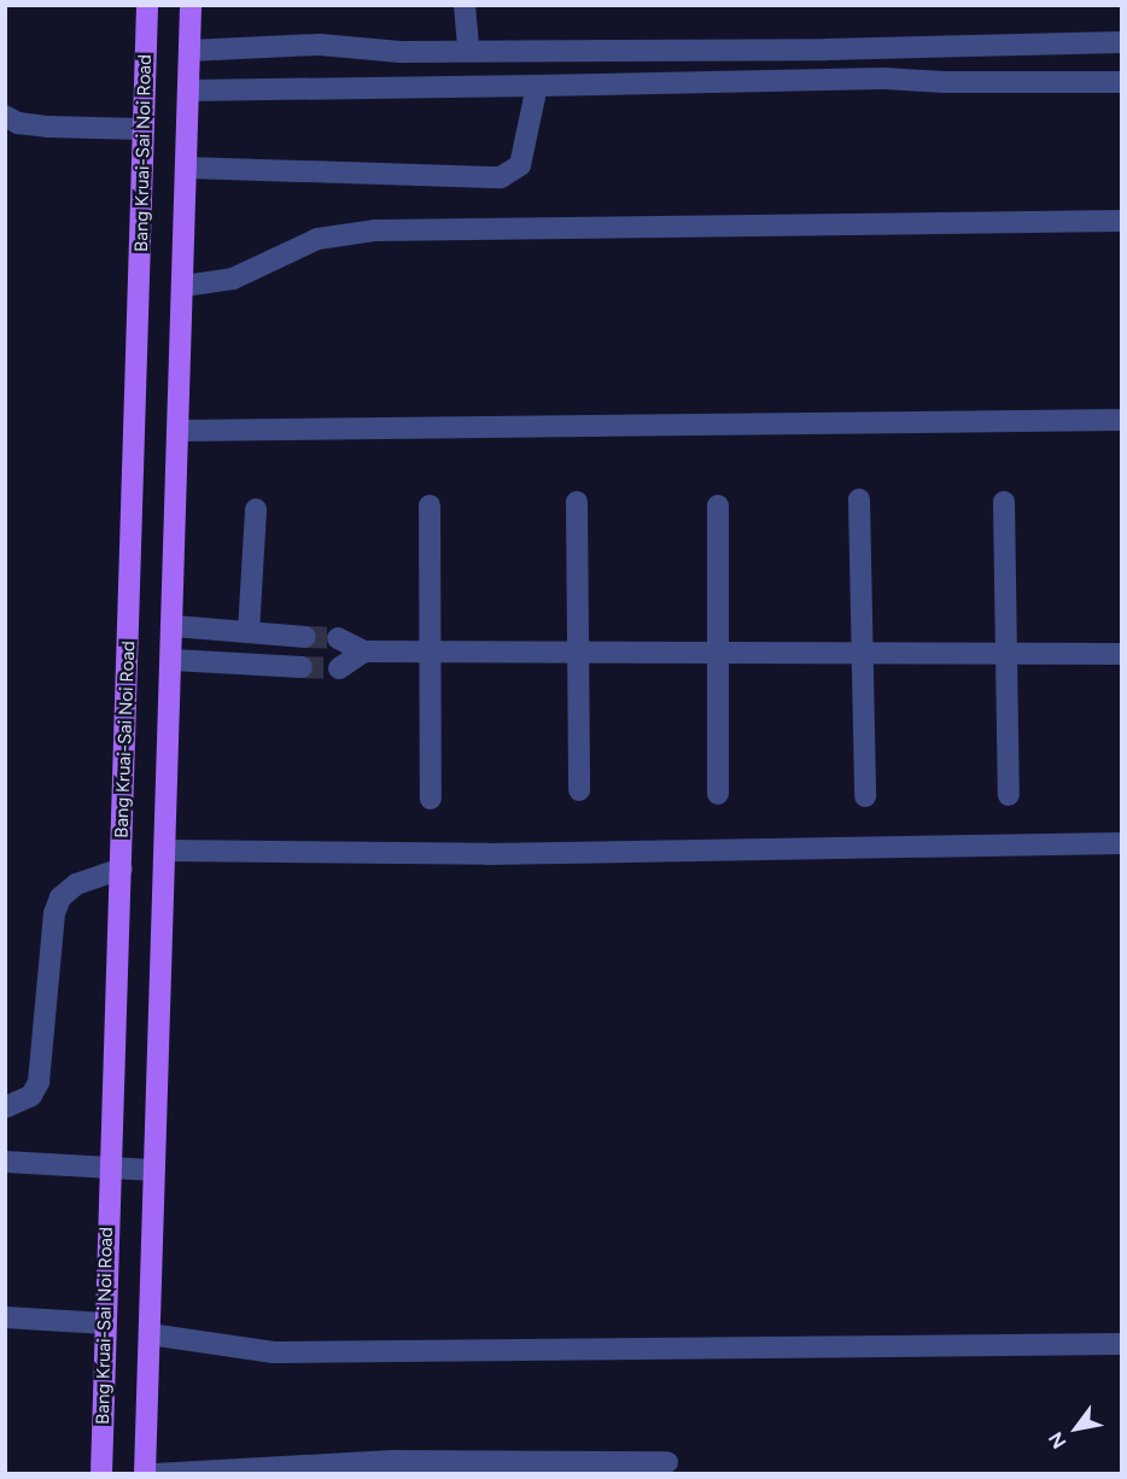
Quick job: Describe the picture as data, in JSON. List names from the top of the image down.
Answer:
{
  "streets": {
    "main road": ["Bang Kruai-Sai Noi Road"]
  },
  "north": "bottom left"
}
